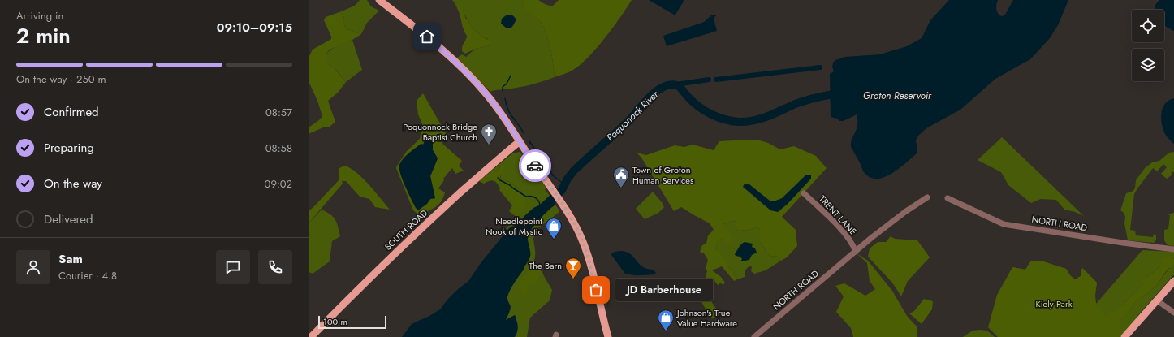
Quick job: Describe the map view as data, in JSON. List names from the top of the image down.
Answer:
{
  "streets": {
    "main road": ["SOUTH ROAD"],
    "street": ["TRENT LANE", "NORTH ROAD"]
  },
  "crossings": [
    ["TRENT LANE", "NORTH ROAD"]
  ],
  "water": ["Groton Reservoir", "Poquonock River"],
  "parks": ["Kiely Park"],
  "places": {
    "church": ["Poquonnock Bridge Baptist Church"],
    "public building": ["Town of Groton Human Services"],
    "shop": ["Needlepoint Nook of Mystic", "Johnson's True Value Hardware"],
    "bar": ["The Barn"],
    "other": ["JD Barberhouse"]
  },
  "scale_bar": "100 m",
  "page": {
    "heading": ["2 min", "Arriving in", "09:10–09:15"],
    "panel": ["Sam", "Courier · 4.8"],
    "bar": "On the way · 250 m",
    "list": [
      ["Confirmed", "08:57"],
      ["Preparing", "08:58"],
      ["On the way", "09:02"],
      "Delivered"
    ],
    "bubble": "JD Barberhouse",
    "scale": "100 m"
  }
}
